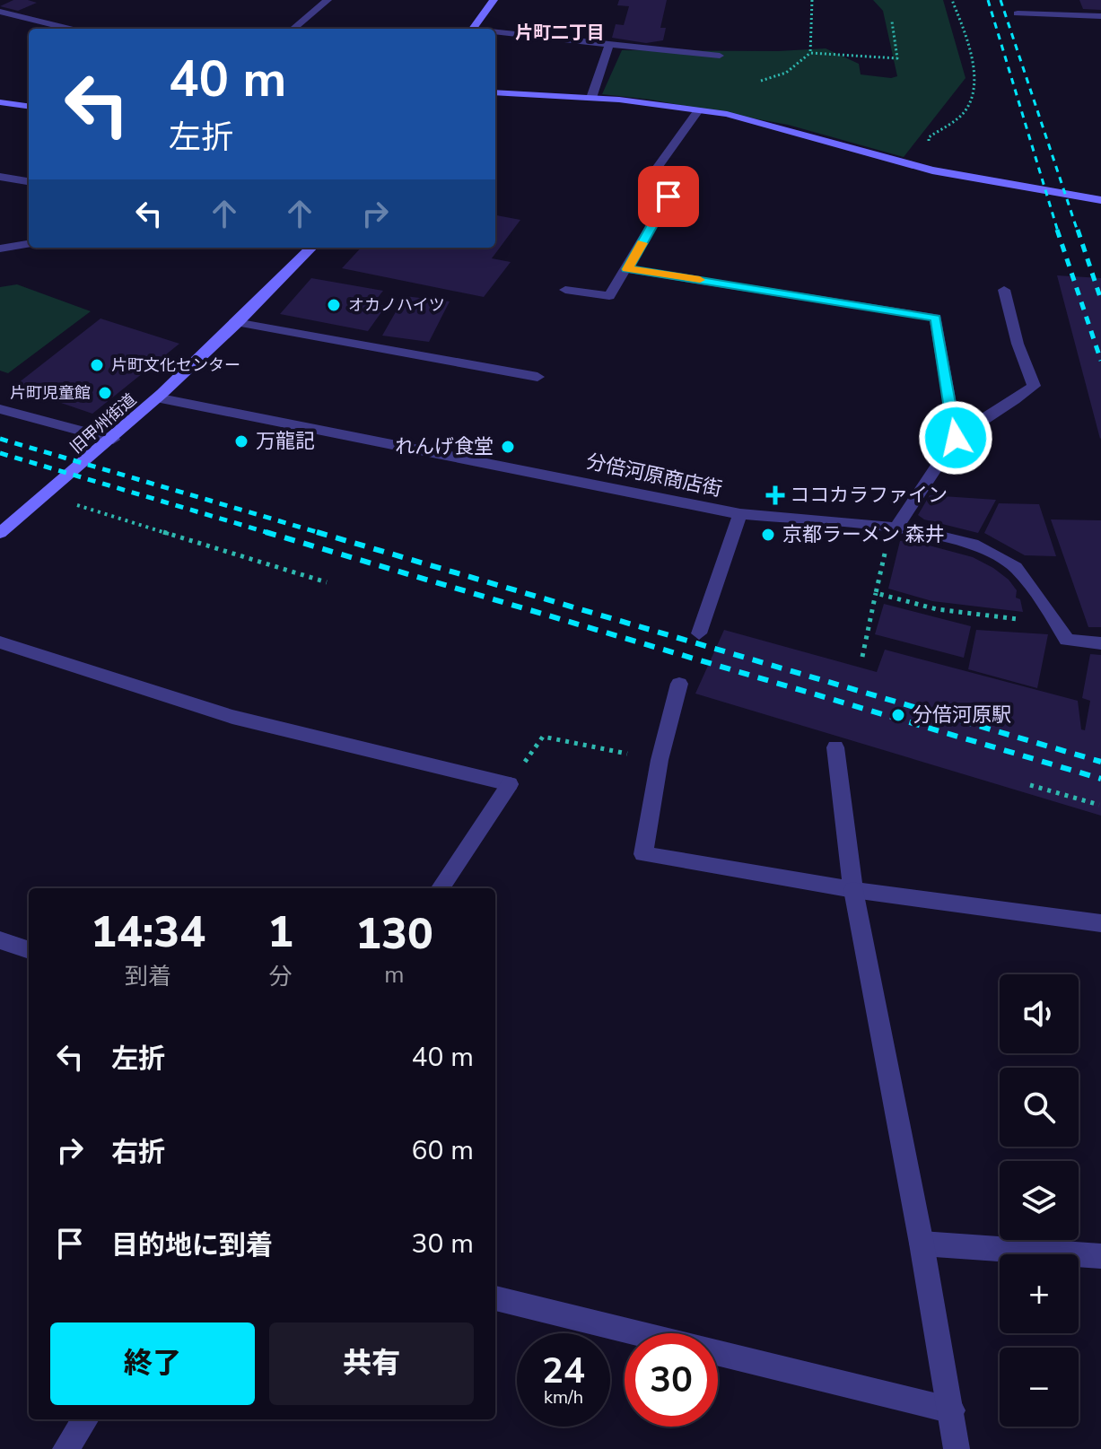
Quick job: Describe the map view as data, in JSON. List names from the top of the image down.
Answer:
{
  "streets": {
    "street": ["旧甲州街道", "分倍河原商店街"]
  },
  "crossings": [
    ["旧甲州街道", "分倍河原商店街"]
  ],
  "districts": ["片町二丁目"],
  "places": {
    "other": [
      "オカノハイツ",
      "片町文化センター",
      "片町児童館",
      "万龍記",
      "れんげ食堂",
      "京都ラーメン 森井",
      "分倍河原駅"
    ],
    "health": ["ココカラファイン"]
  },
  "page": {
    "turn": ["40 m", "左折"],
    "eta": [
      "14:34",
      "到着",
      "1",
      "分",
      "130",
      "m"
    ],
    "map_buttons": ["+", "−"],
    "list": [
      {
        "name": "左折",
        "value": "40 m"
      },
      {
        "name": "右折",
        "value": "60 m"
      },
      {
        "name": "目的地に到着",
        "value": "30 m"
      }
    ],
    "buttons": ["終了", "共有"],
    "speed": "24 km/h",
    "limit": "30"
  }
}
